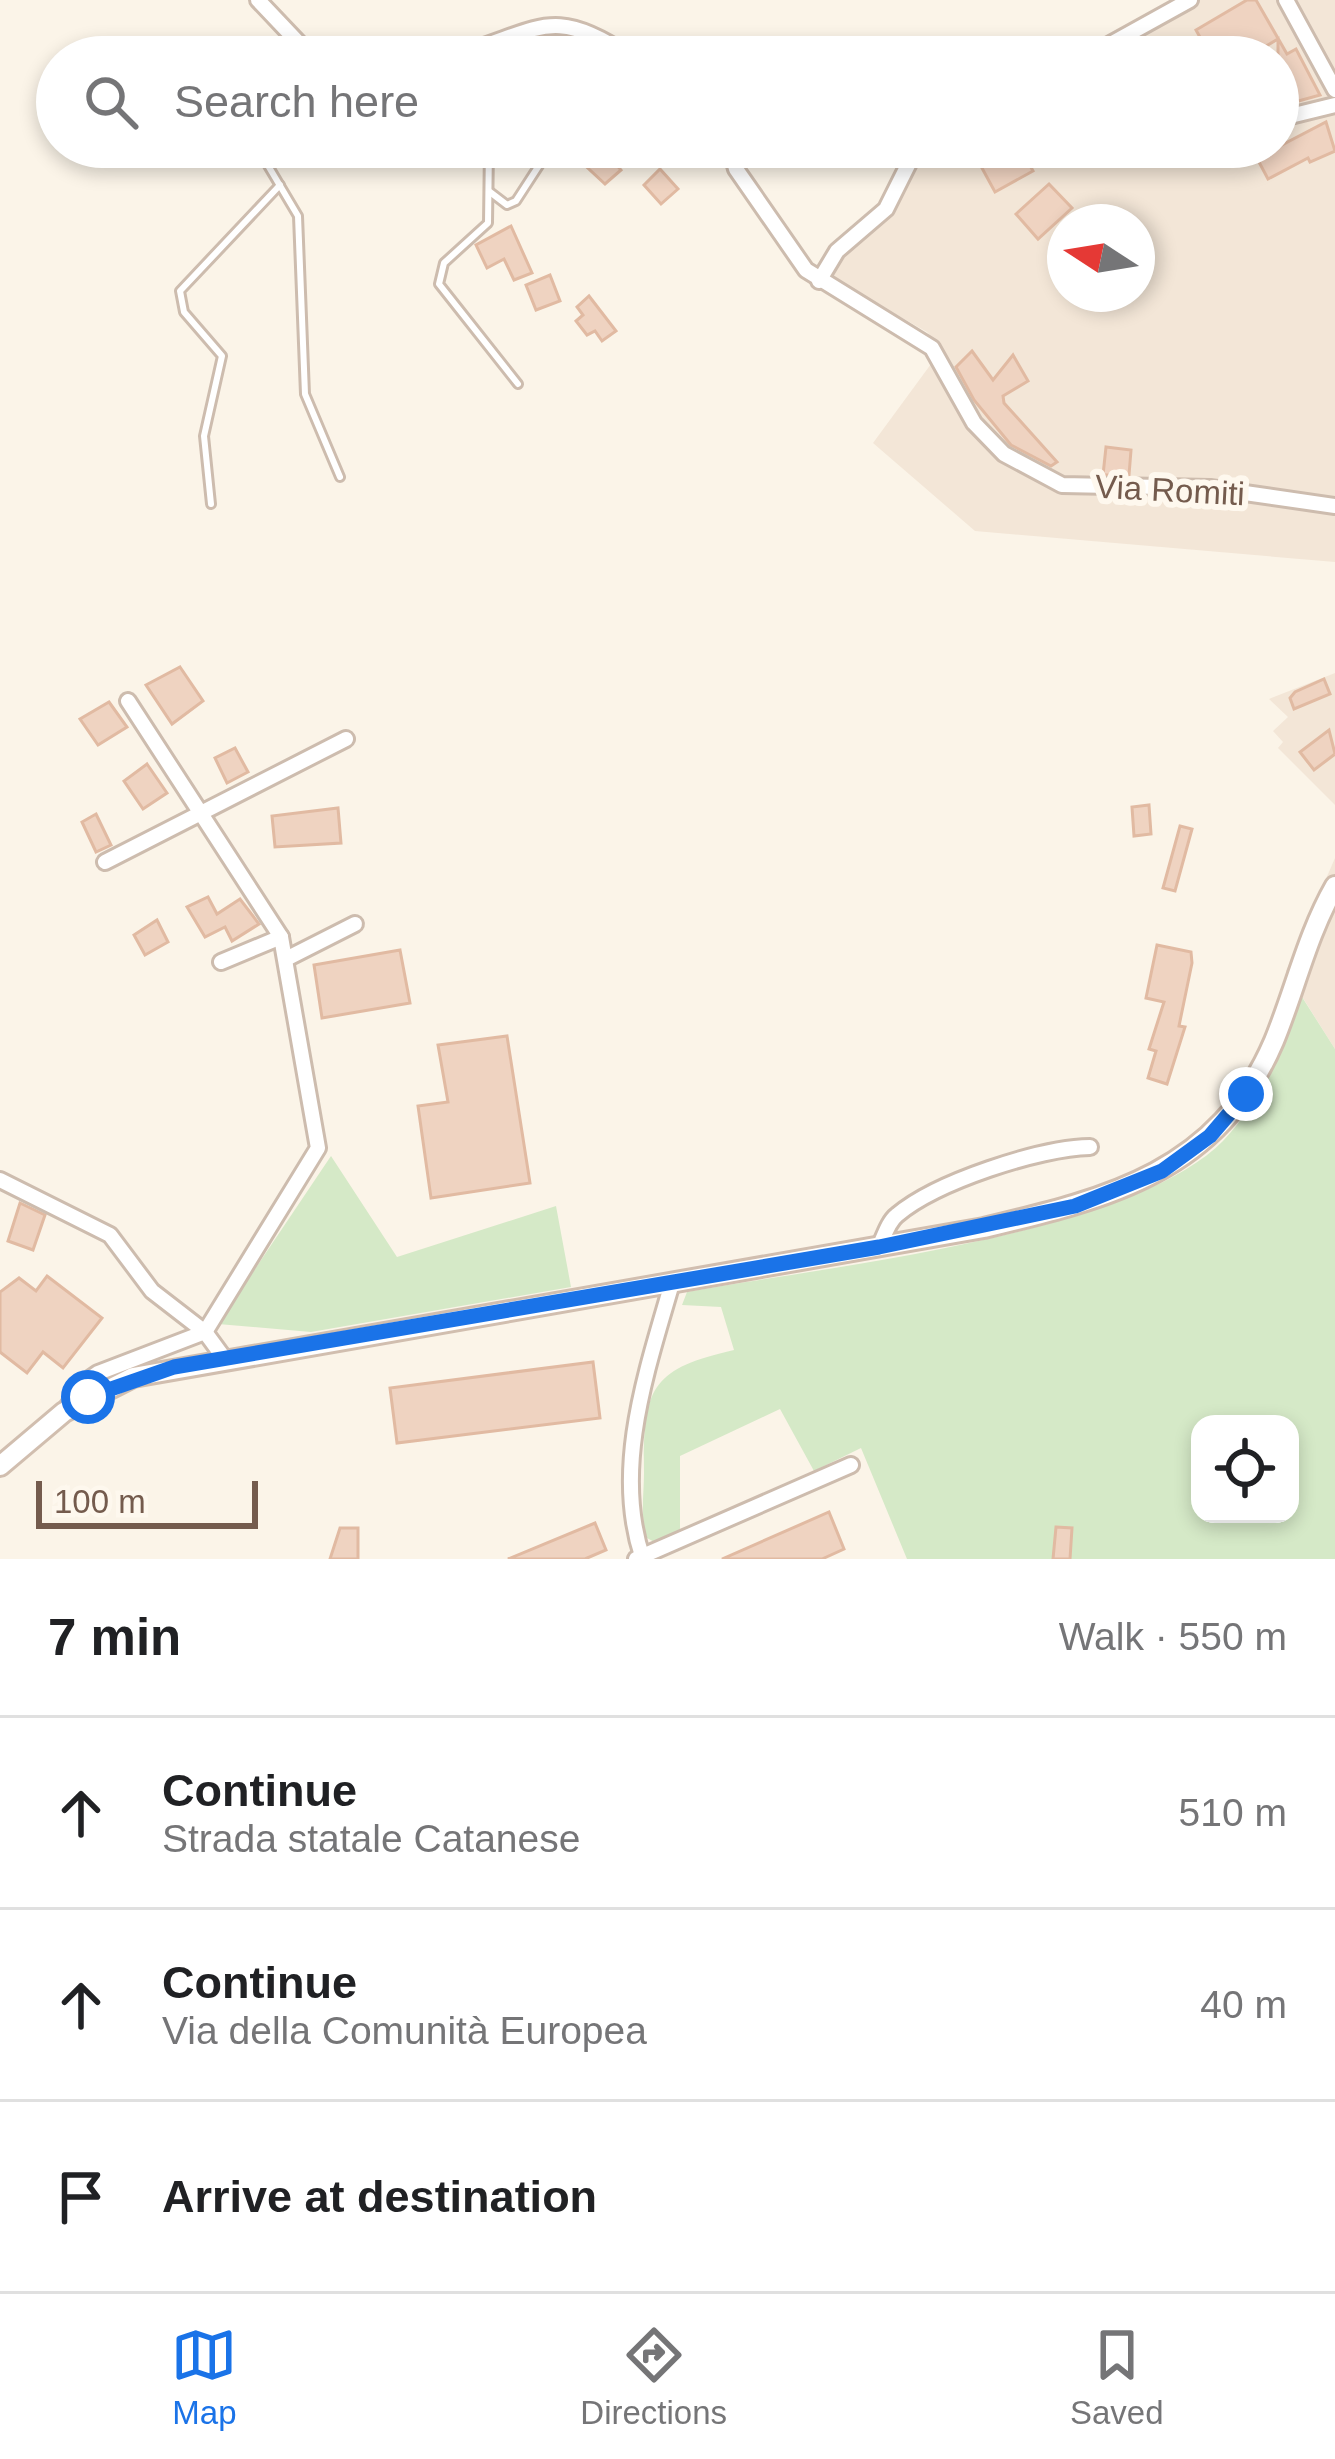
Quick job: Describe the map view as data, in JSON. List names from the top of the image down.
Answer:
{
  "streets": {
    "street": ["Via Romiti"]
  },
  "scale_bar": "100 m",
  "north": "left",
  "page": {
    "search": "Search here",
    "scale": "100 m",
    "heading": ["7 min", "Walk · 550 m"],
    "list": [
      ["Continue", "Strada statale Catanese", "510 m"],
      ["Continue", "Via della Comunità Europea", "40 m"],
      "Arrive at destination"
    ],
    "nav": ["Map", "Directions", "Saved"]
  }
}
